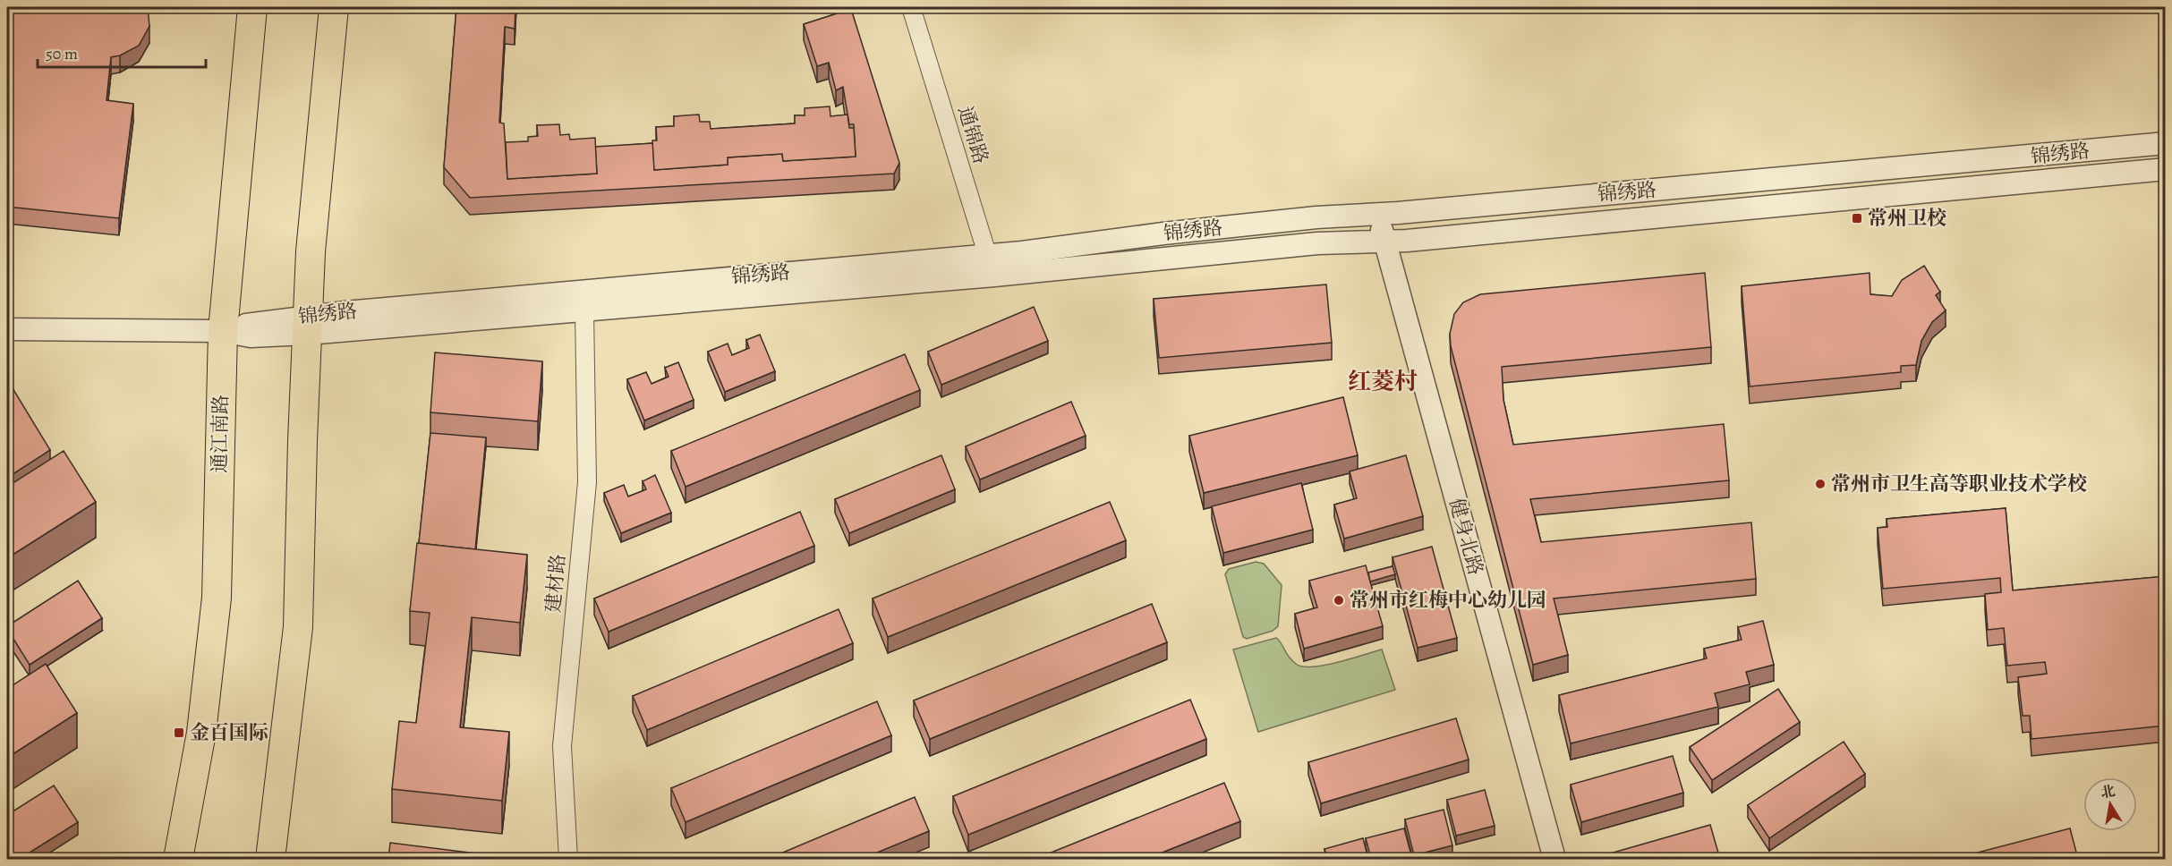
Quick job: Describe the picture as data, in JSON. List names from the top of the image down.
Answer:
{
  "streets": {
    "main road": ["通江南路"],
    "street": [
      "通锦路",
      "锦绣路",
      "健身北路",
      "建材路"
    ]
  },
  "crossings": [
    ["通锦路", "锦绣路"],
    ["锦绣路", "通江南路"],
    ["锦绣路", "健身北路"],
    ["锦绣路", "建材路"]
  ],
  "districts": ["红菱村"],
  "places": {
    "transit": ["常州卫校", "金百国际"],
    "other": ["常州市卫生高等职业技术学校", "常州市红梅中心幼儿园"]
  },
  "scale_bar": "50 m",
  "north": "top"
}
